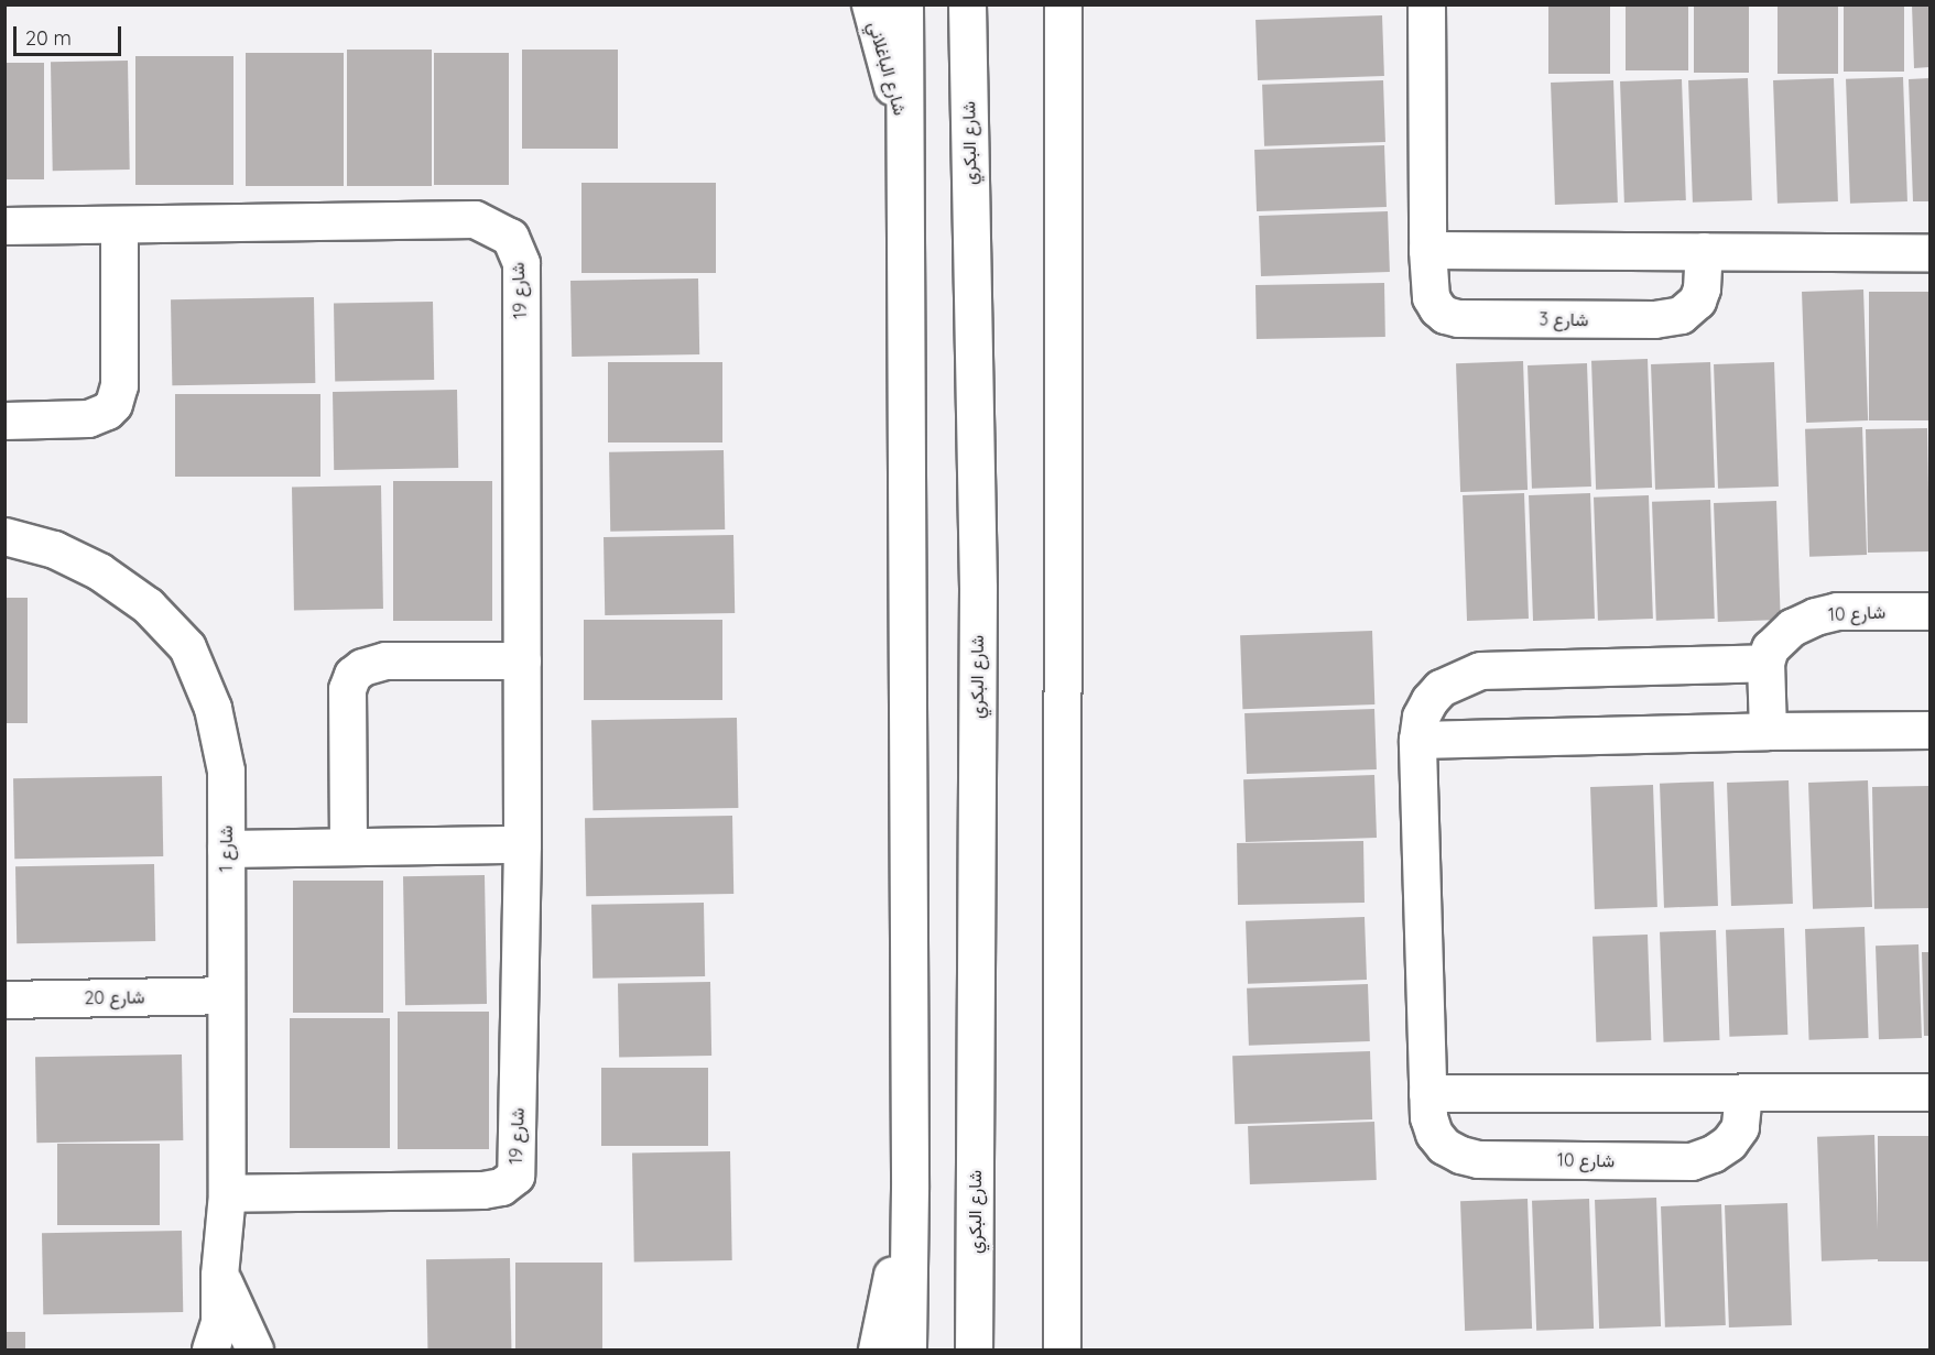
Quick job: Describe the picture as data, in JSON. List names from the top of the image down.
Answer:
{
  "streets": {
    "street": [
      "شارع الباغلاني",
      "شارع البكري",
      "شارع 19",
      "شارع 3",
      "شارع 10",
      "شارع 1",
      "شارع 20"
    ]
  },
  "crossings": [
    ["شارع 19", "شارع 1"],
    ["شارع 1", "شارع 20"]
  ],
  "scale_bar": "20 m"
}
